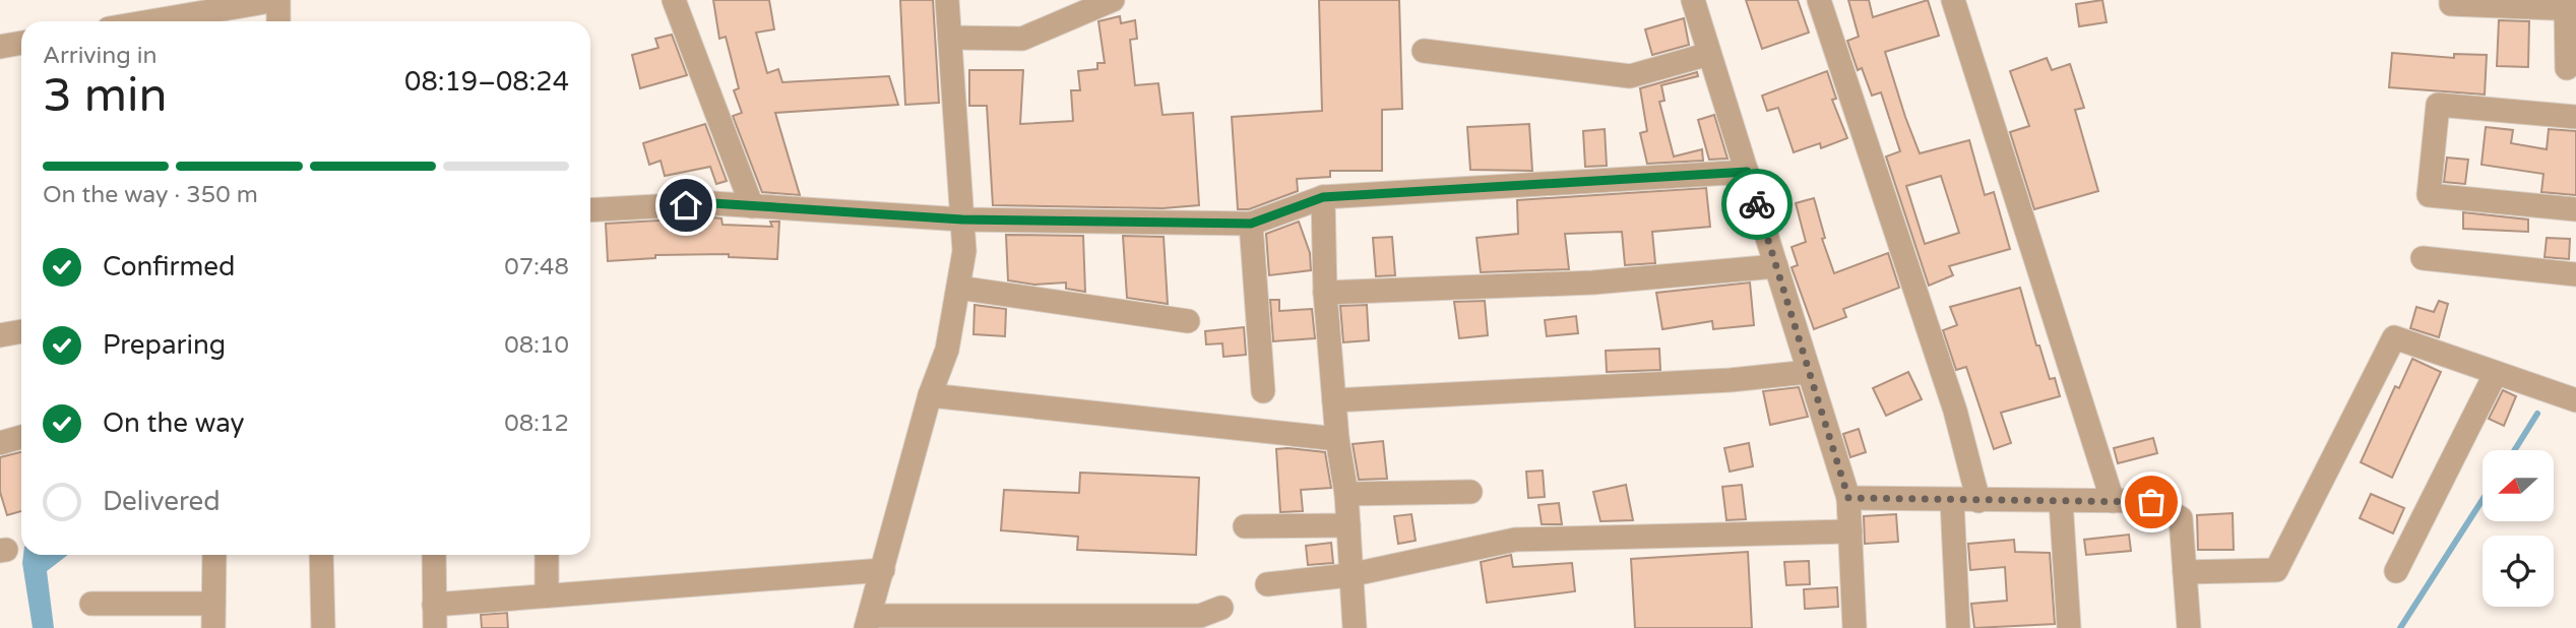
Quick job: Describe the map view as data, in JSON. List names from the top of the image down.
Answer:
{
  "north": "left",
  "page": {
    "heading": ["3 min", "Arriving in", "08:19–08:24"],
    "bar": "On the way · 350 m",
    "list": [
      ["Confirmed", "07:48"],
      ["Preparing", "08:10"],
      ["On the way", "08:12"],
      "Delivered"
    ]
  }
}
